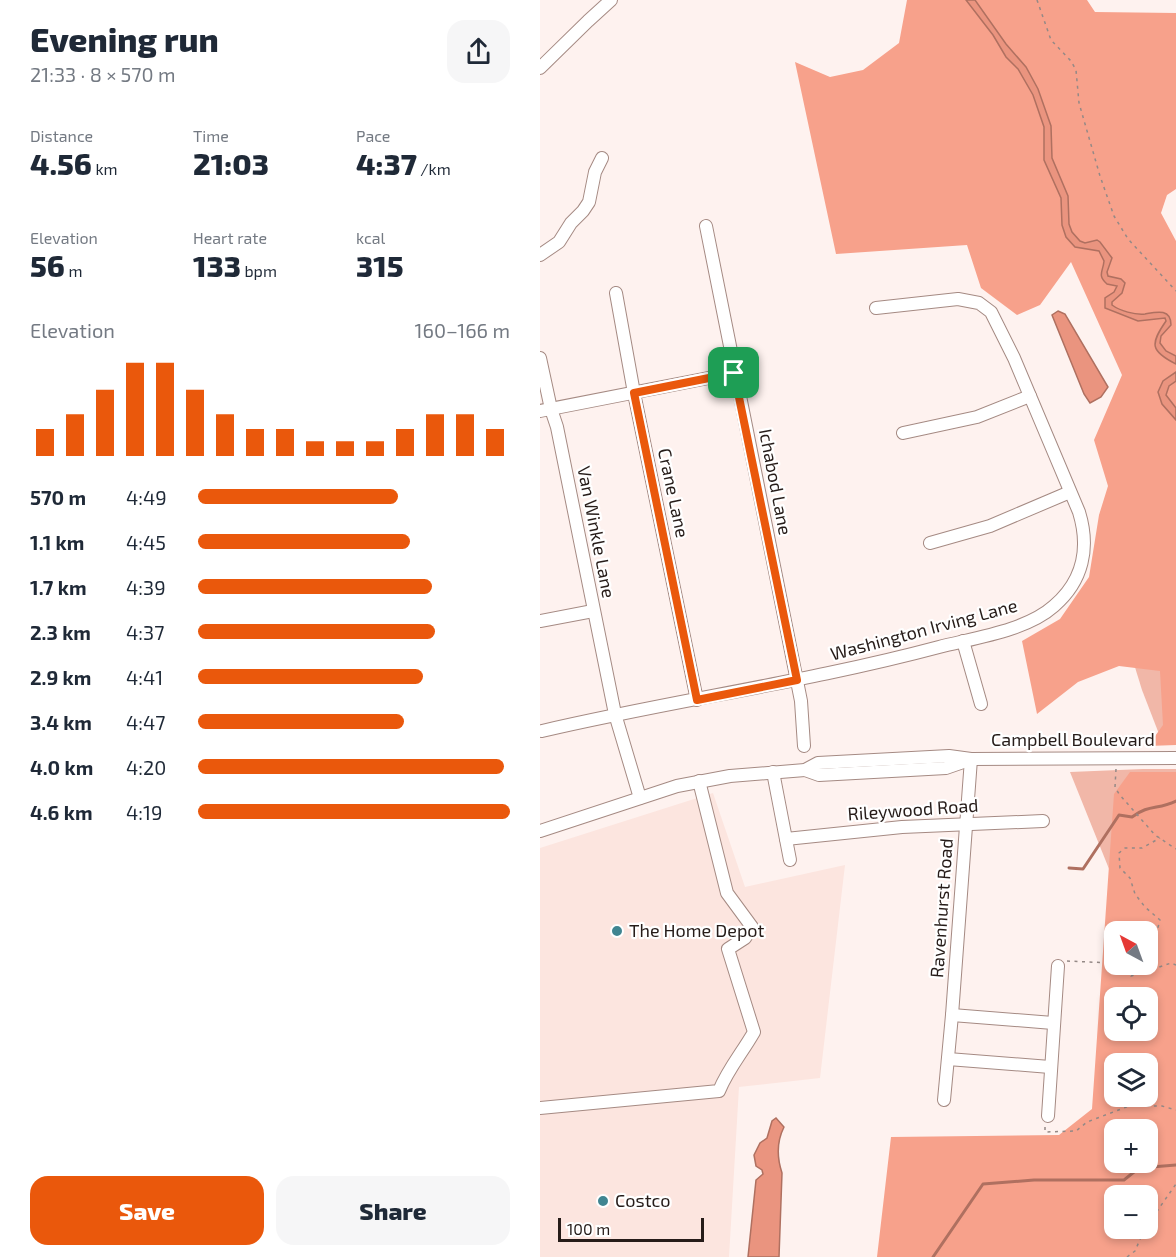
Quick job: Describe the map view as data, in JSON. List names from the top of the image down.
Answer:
{
  "streets": {
    "street": [
      "Ichabod Lane",
      "Crane Lane",
      "Van Winkle Lane",
      "Washington Irving Lane",
      "Campbell Boulevard",
      "Rileywood Road",
      "Ravenhurst Road"
    ]
  },
  "crossings": [
    ["Ichabod Lane", "Washington Irving Lane"],
    ["Crane Lane", "Washington Irving Lane"],
    ["Van Winkle Lane", "Washington Irving Lane"],
    ["Van Winkle Lane", "Campbell Boulevard"],
    ["Campbell Boulevard", "Ravenhurst Road"],
    ["Rileywood Road", "Ravenhurst Road"]
  ],
  "places": ["The Home Depot", "Costco"],
  "scale_bar": "100 m",
  "north": "top left",
  "page": {
    "heading": ["Evening run", "21:33 · 8 × 570 m"],
    "stats": [
      ["Distance", "4.56 km"],
      ["Time", "21:03"],
      ["Pace", "4:37 /km"],
      ["Elevation", "56 m"],
      ["Heart rate", "133 bpm"],
      ["kcal", "315"]
    ],
    "chart": ["Elevation", "160–166 m"],
    "list": [
      {
        "name": "570 m",
        "note": "4:49"
      },
      {
        "name": "1.1 km",
        "note": "4:45"
      },
      {
        "name": "1.7 km",
        "note": "4:39"
      },
      {
        "name": "2.3 km",
        "note": "4:37"
      },
      {
        "name": "2.9 km",
        "note": "4:41"
      },
      {
        "name": "3.4 km",
        "note": "4:47"
      },
      {
        "name": "4.0 km",
        "note": "4:20"
      },
      {
        "name": "4.6 km",
        "note": "4:19"
      }
    ],
    "map_buttons": ["+", "−"],
    "buttons": ["Save", "Share"],
    "scale": "100 m"
  }
}
